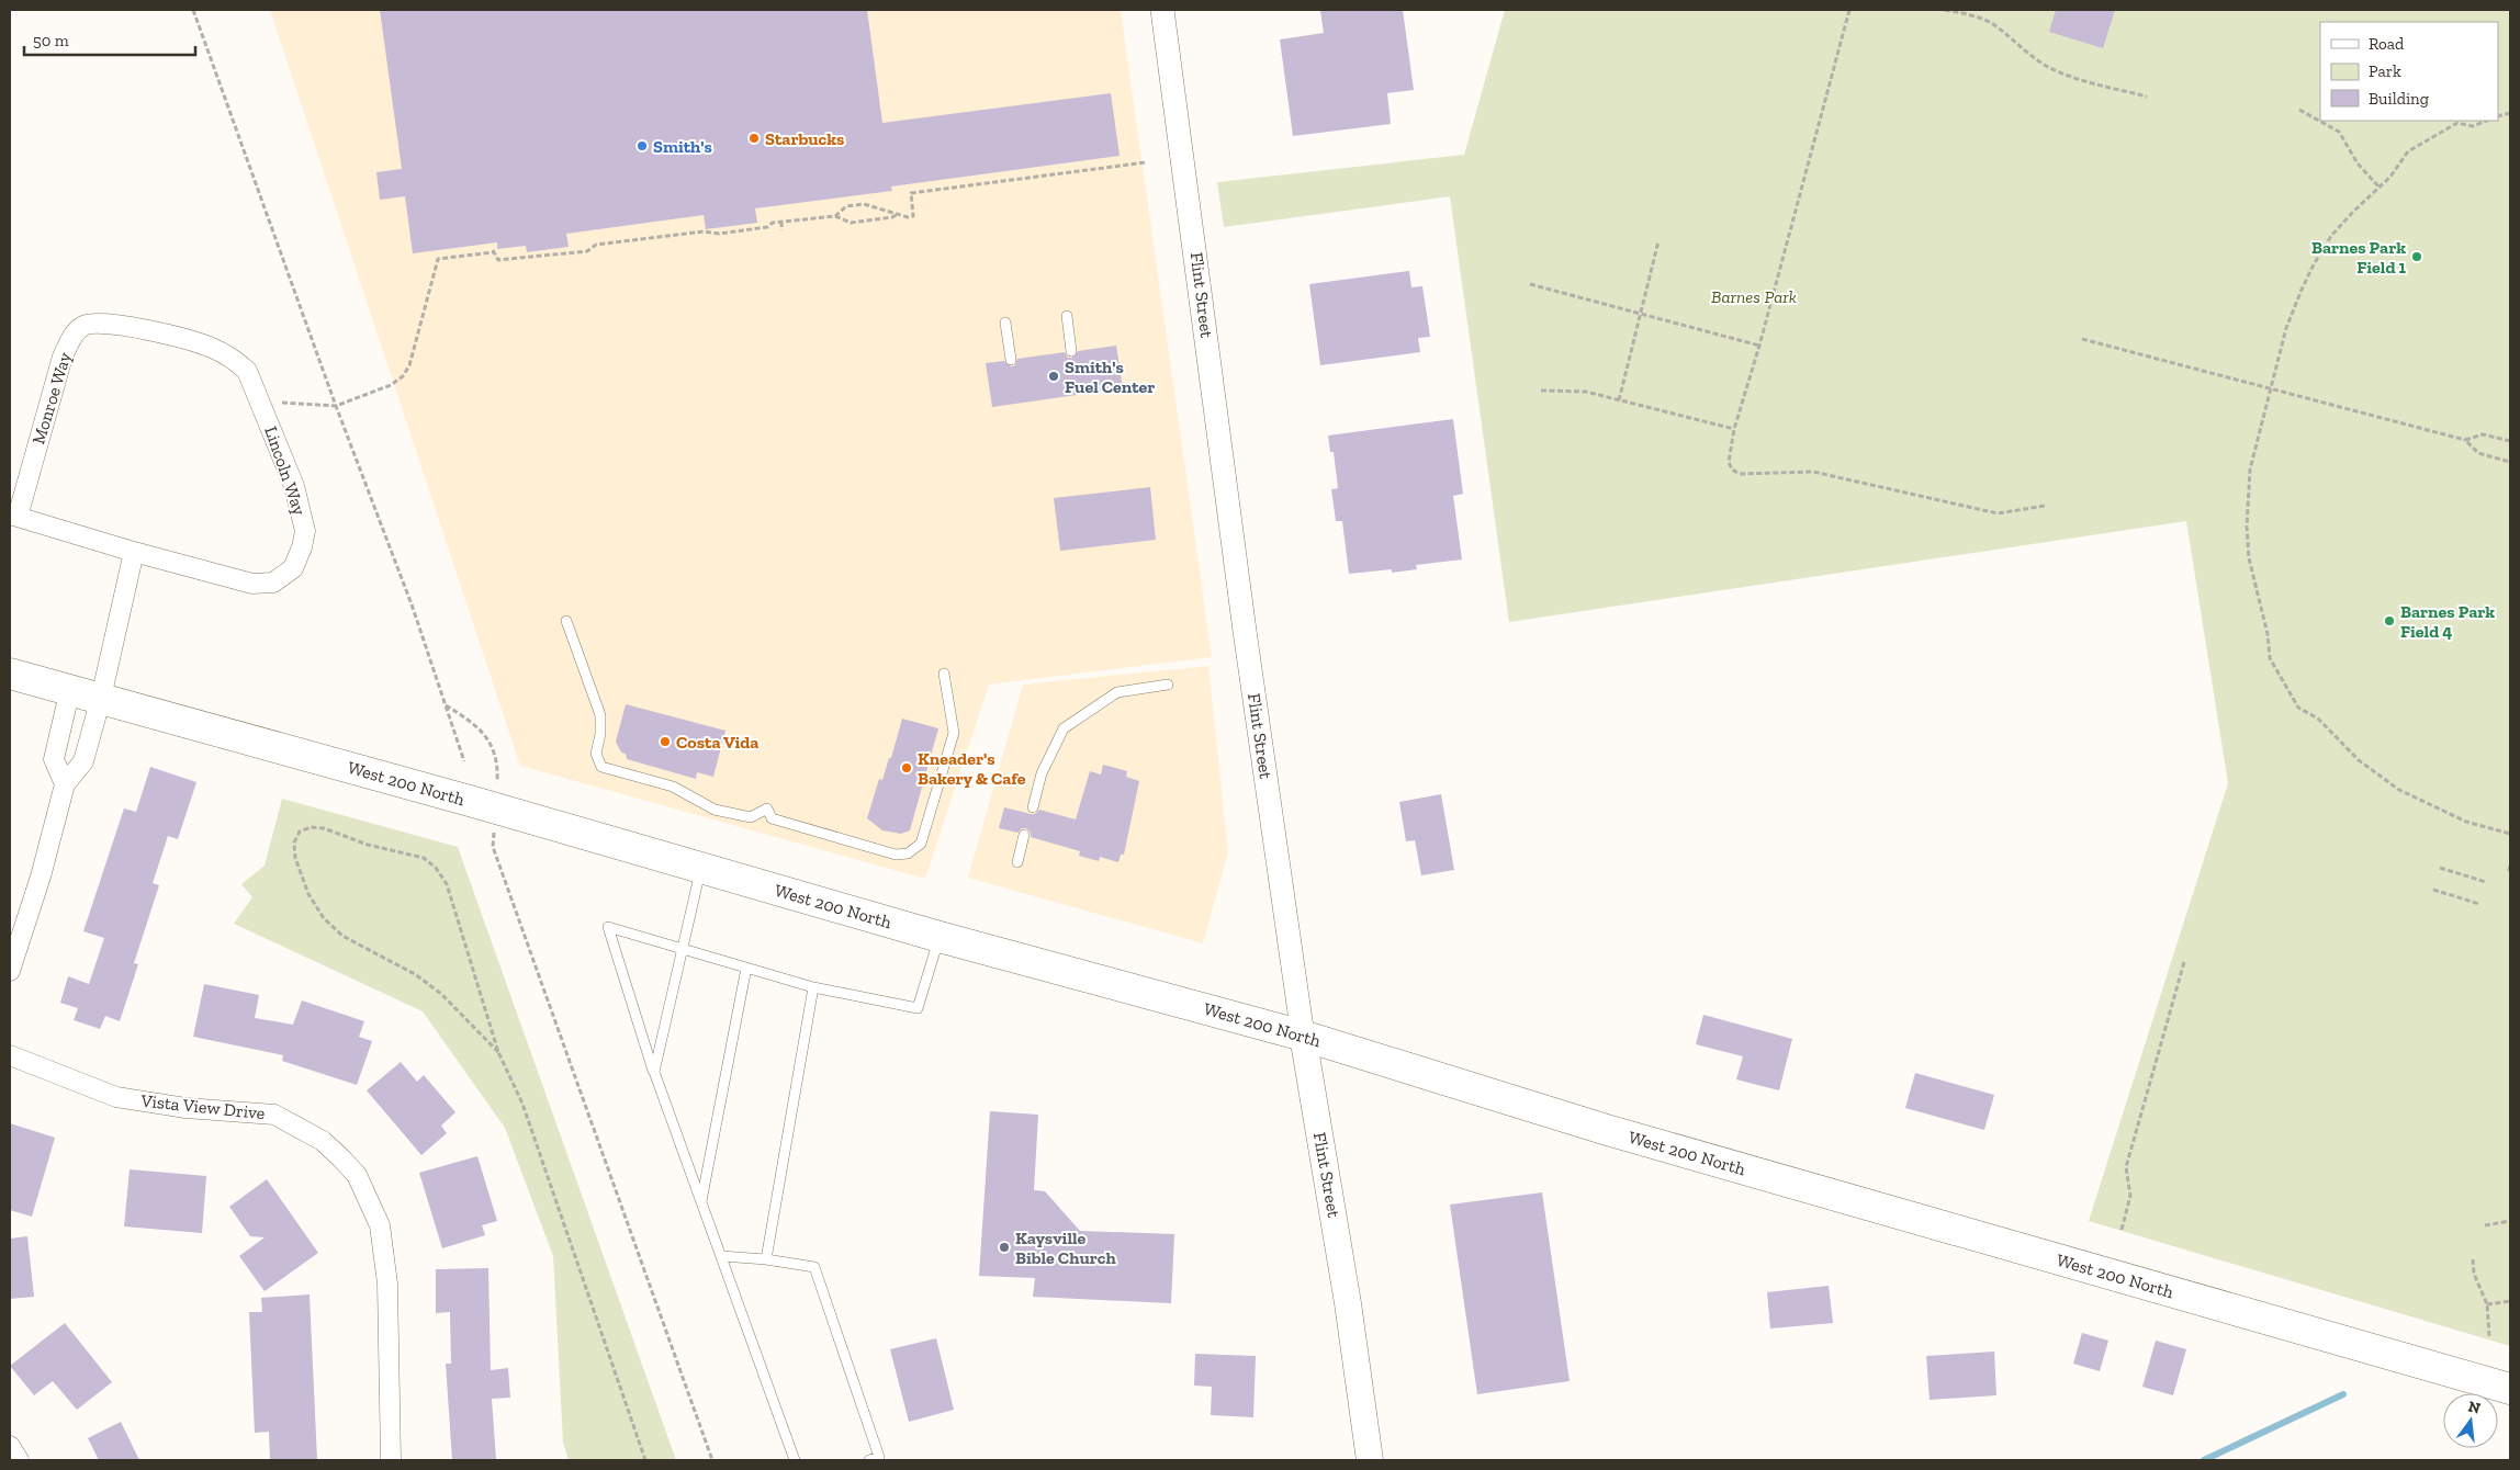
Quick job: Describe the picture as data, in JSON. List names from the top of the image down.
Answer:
{
  "streets": {
    "main road": ["Flint Street", "West 200 North"],
    "street": ["Monroe Way", "Lincoln Way", "Vista View Drive"]
  },
  "crossings": [
    ["Flint Street", "West 200 North"],
    ["Monroe Way", "Lincoln Way"]
  ],
  "parks": ["Barnes Park"],
  "places": [
    "Starbucks",
    "Smith's",
    "Barnes Park Field 1",
    "Smith's Fuel Center",
    "Barnes Park Field 4",
    "Costa Vida",
    "Kneader's Bakery & Cafe",
    "Kaysville Bible Church"
  ],
  "legend": ["Road", "Park", "Building"],
  "scale_bar": "50 m",
  "north": "top"
}
